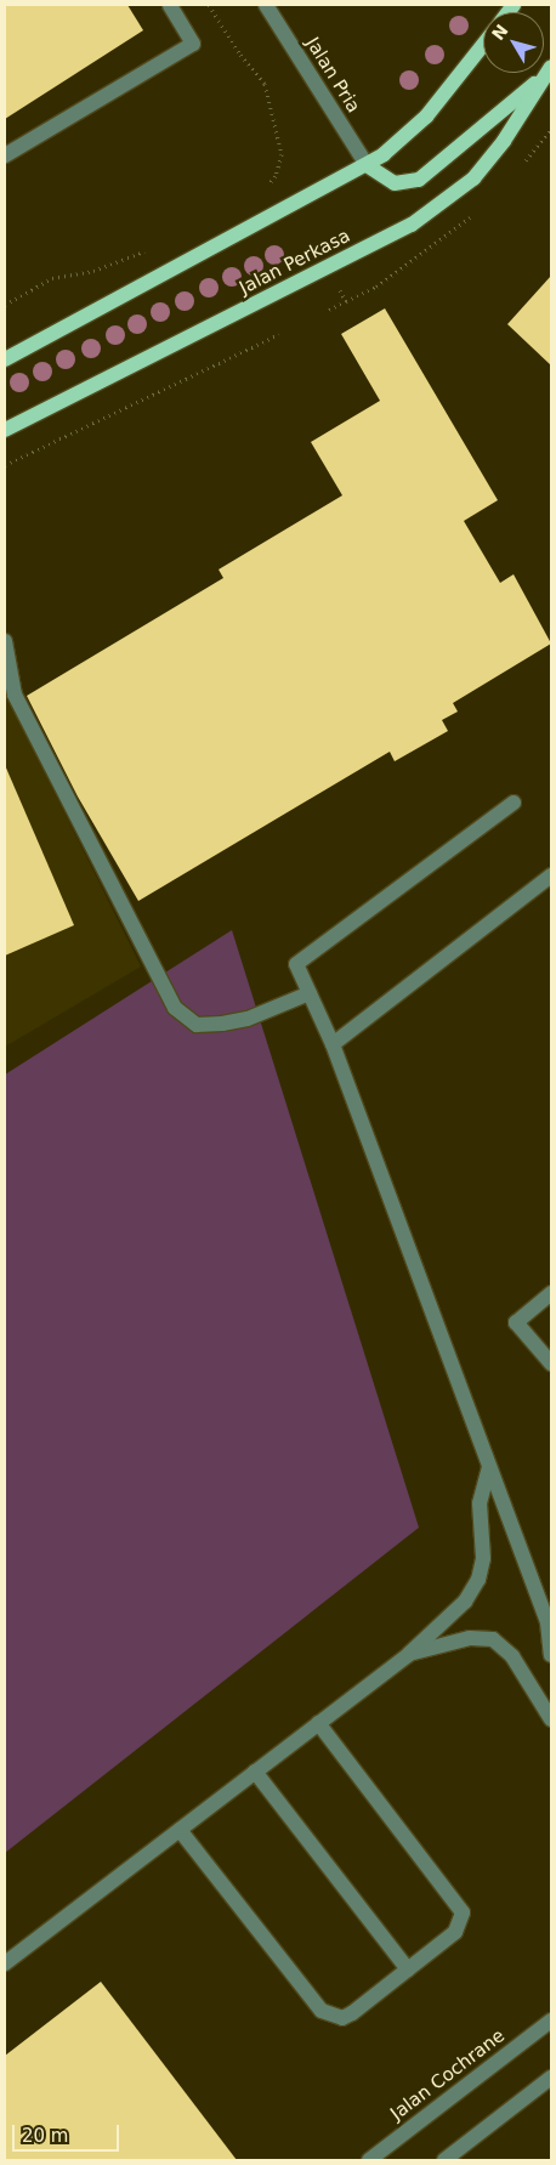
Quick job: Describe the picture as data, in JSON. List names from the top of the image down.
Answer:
{
  "streets": {
    "main road": ["Jalan Perkasa"],
    "street": ["Jalan Pria", "Jalan Cochrane"]
  },
  "scale_bar": "20 m",
  "north": "top left"
}
